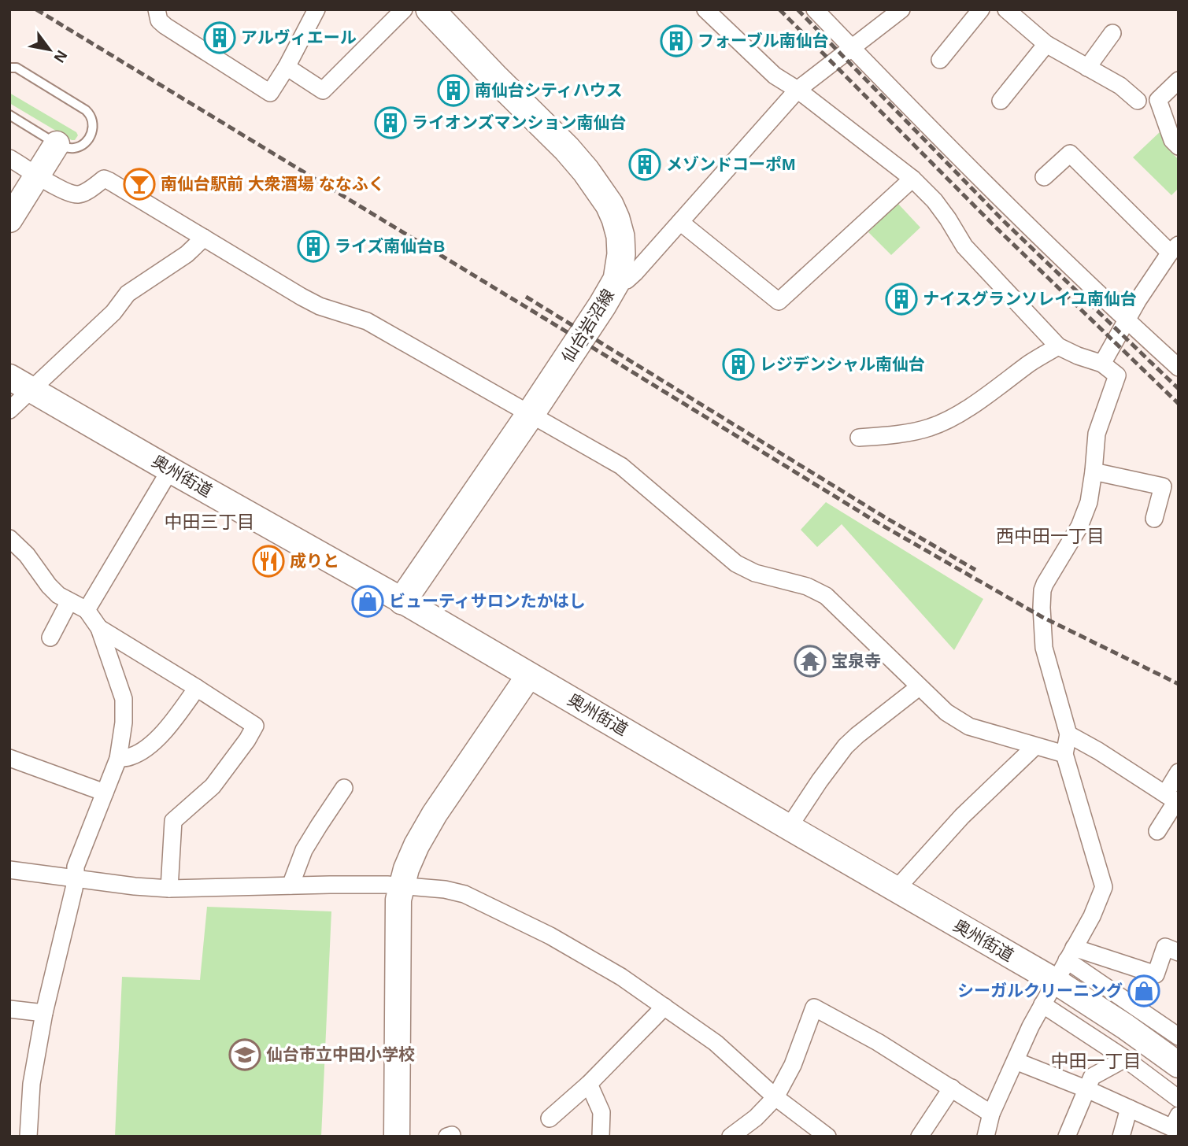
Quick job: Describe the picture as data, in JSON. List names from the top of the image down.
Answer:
{
  "streets": {
    "main road": ["仙台岩沼線", "奥州街道"]
  },
  "crossings": [
    ["仙台岩沼線", "奥州街道"]
  ],
  "districts": ["中田三丁目", "西中田一丁目", "中田一丁目"],
  "places": {
    "building": [
      "アルヴィエール",
      "フォーブル南仙台",
      "南仙台シティハウス",
      "ライオンズマンション南仙台",
      "メゾンドコーポM",
      "ライズ南仙台B",
      "ナイスグランソレイユ南仙台",
      "レジデンシャル南仙台"
    ],
    "bar": ["南仙台駅前 大衆酒場 ななふく"],
    "restaurant": ["成りと"],
    "shop": ["ビューティサロンたかはし", "シーガルクリーニング"],
    "temple": ["宝泉寺"],
    "school or university": ["仙台市立中田小学校"]
  },
  "north": "bottom right"
}
